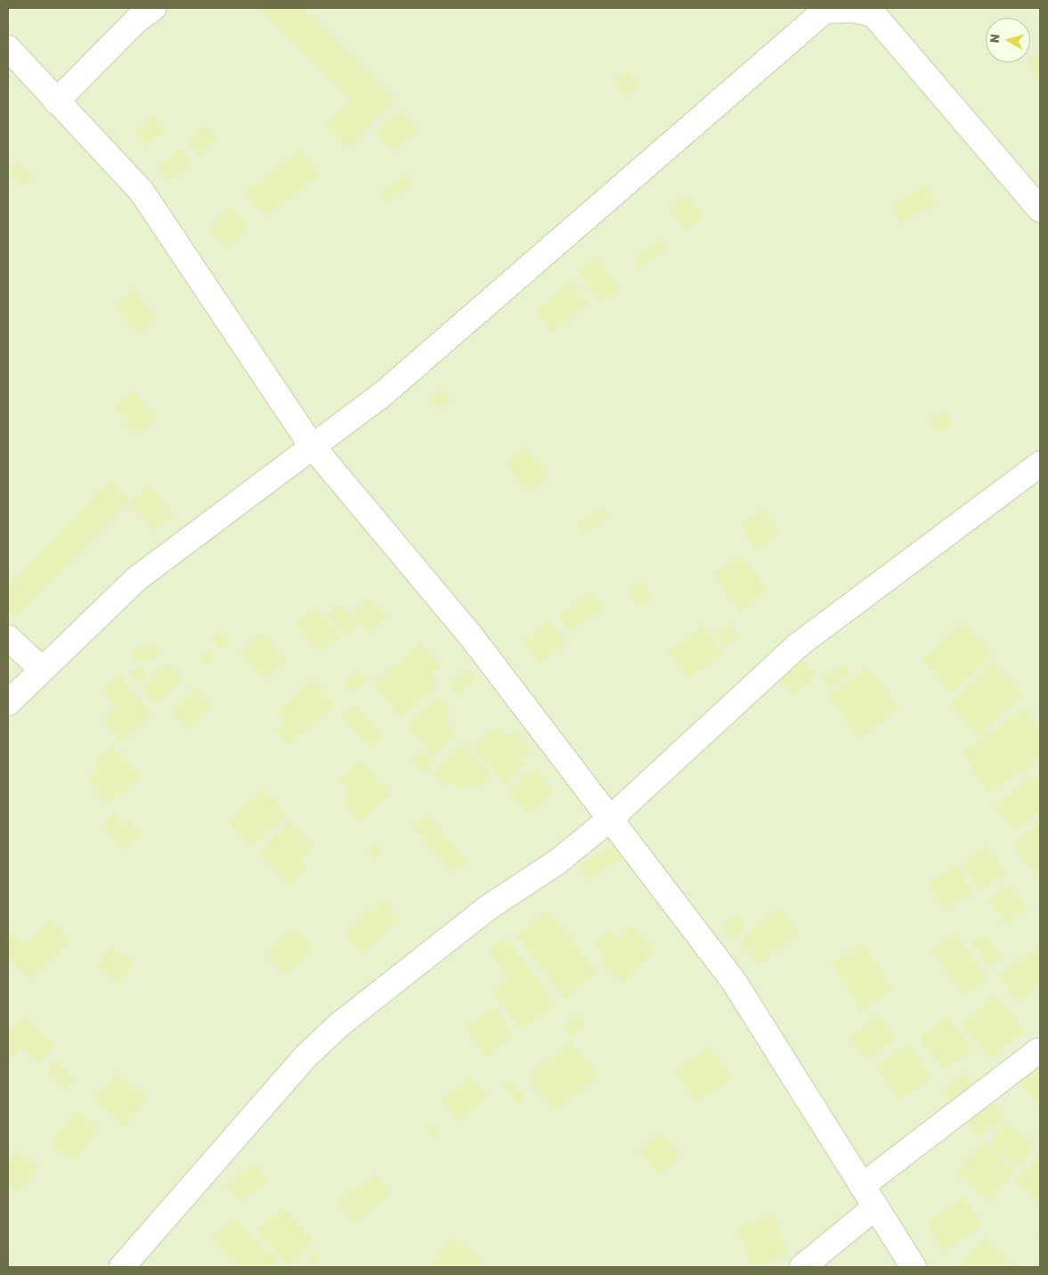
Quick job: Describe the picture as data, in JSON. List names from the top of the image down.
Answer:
{
  "north": "left"
}
